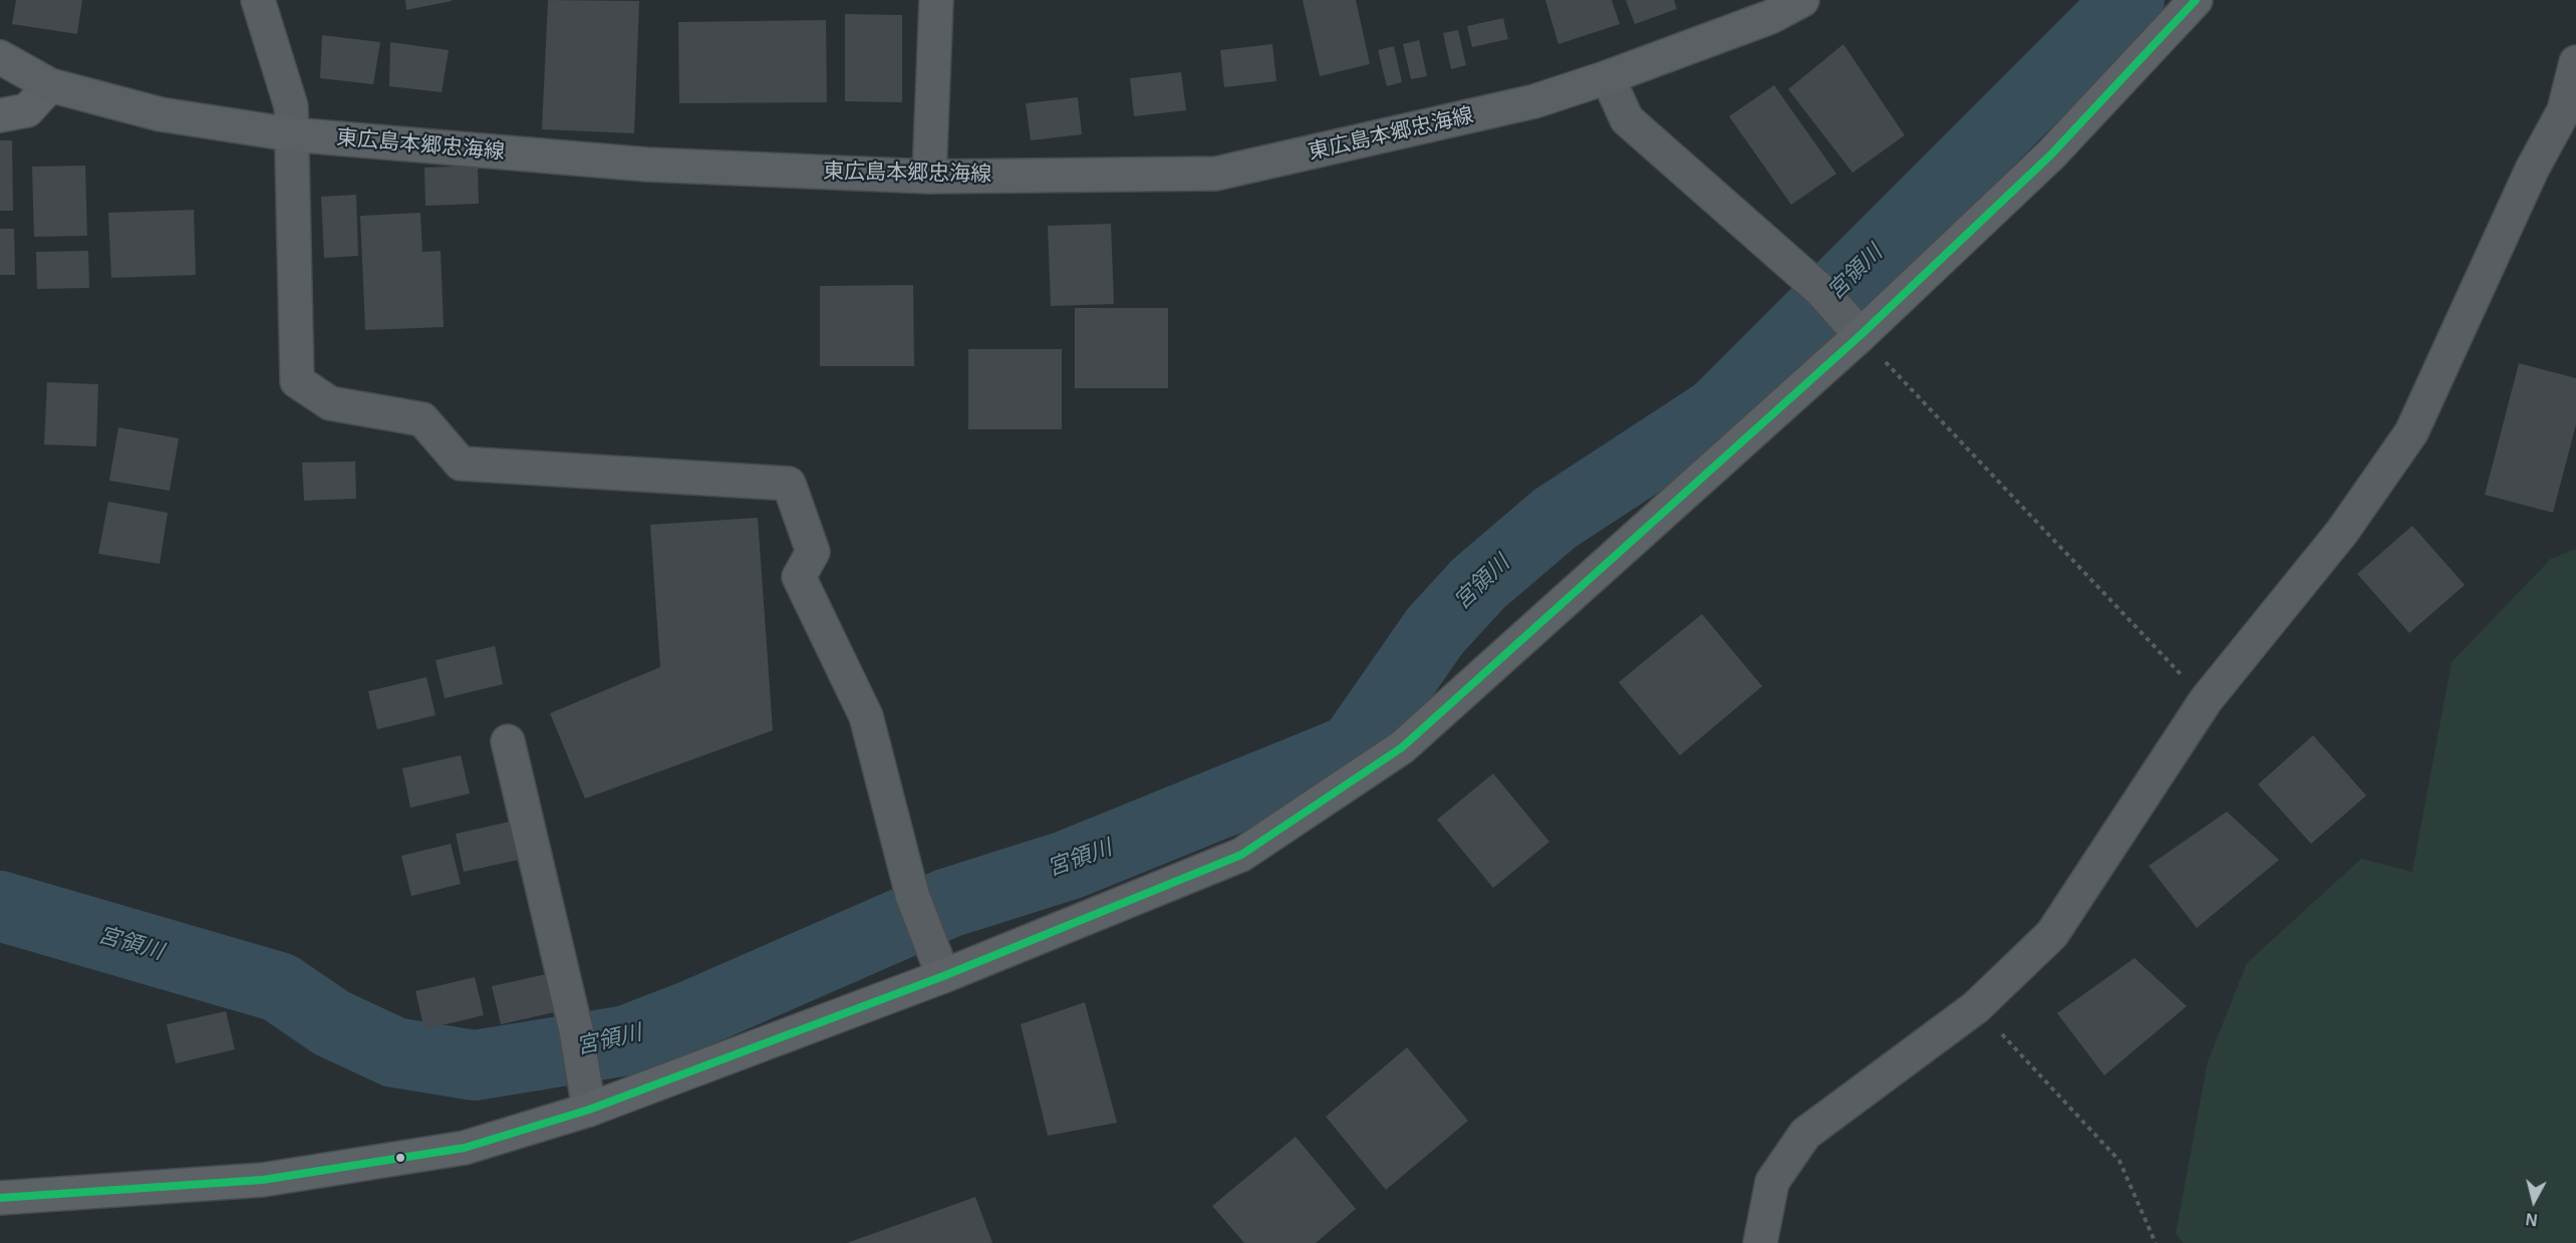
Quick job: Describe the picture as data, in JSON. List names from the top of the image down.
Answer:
{
  "streets": {
    "main road": ["東広島本郷忠海線"]
  },
  "water": ["宮領川"],
  "north": "bottom"
}
